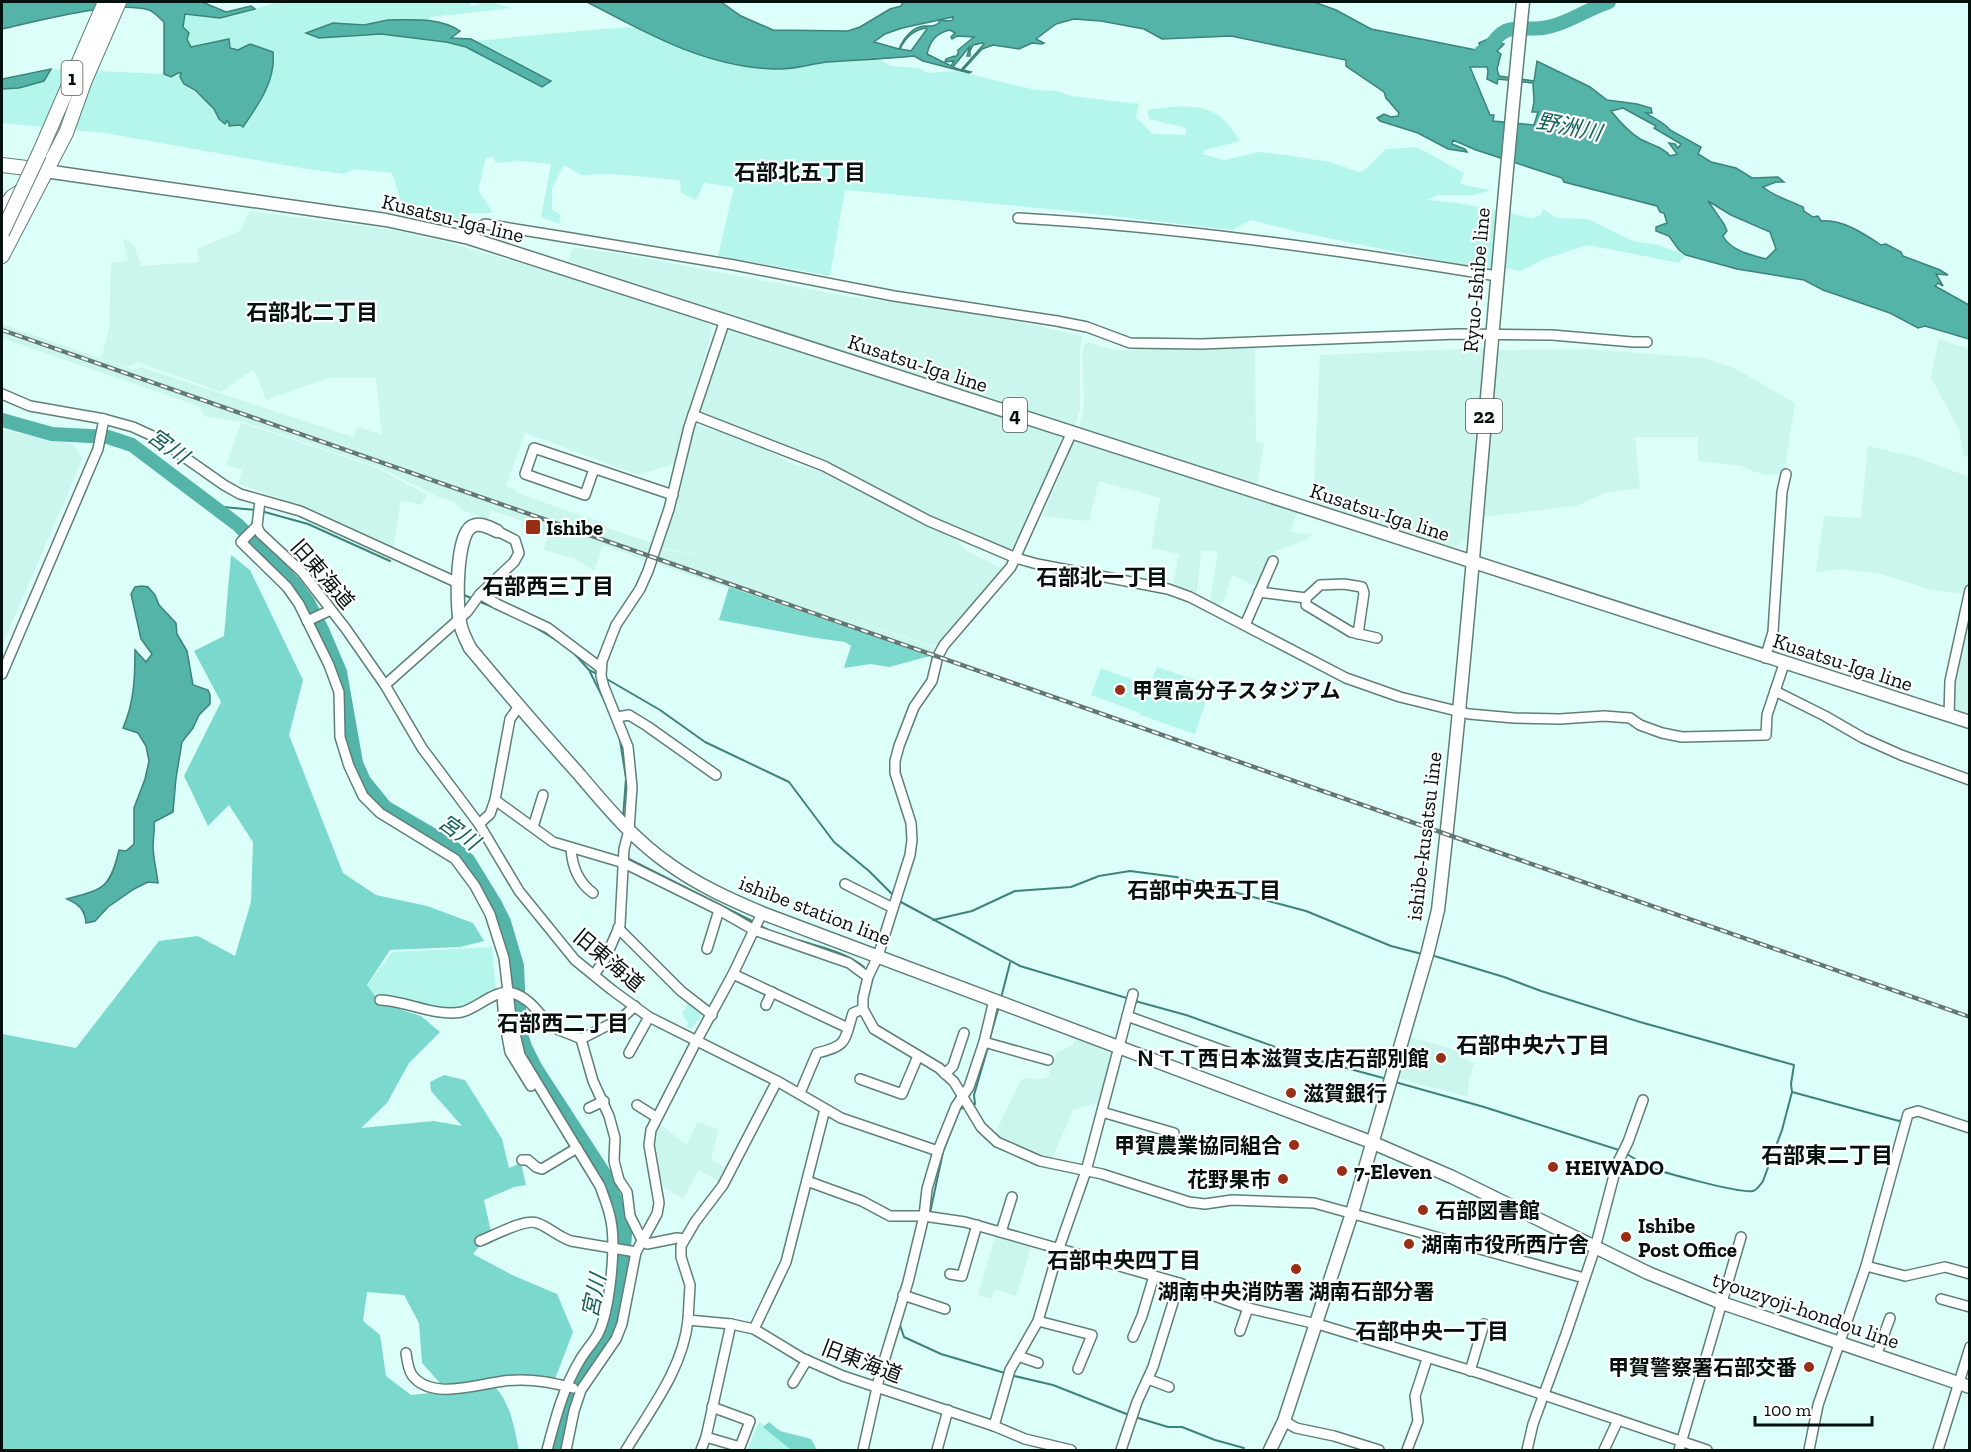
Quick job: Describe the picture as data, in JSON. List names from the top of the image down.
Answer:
{
  "streets": {
    "highway": ["1"],
    "main road": [
      "Kusatsu-Iga line",
      "Ryuo-Ishibe line",
      "4",
      "22",
      "ishibe-kusatsu line",
      "ishibe station line",
      "tyouzyoji-hondou line"
    ],
    "street": ["旧東海道"]
  },
  "crossings": [
    ["1", "Kusatsu-Iga line"],
    ["Kusatsu-Iga line", "Ryuo-Ishibe line"],
    ["Kusatsu-Iga line", "ishibe-kusatsu line"],
    ["Ryuo-Ishibe line", "ishibe-kusatsu line"],
    ["ishibe-kusatsu line", "ishibe station line"],
    ["ishibe-kusatsu line", "tyouzyoji-hondou line"],
    ["ishibe station line", "tyouzyoji-hondou line"]
  ],
  "districts": [
    "石部北五丁目",
    "石部北二丁目",
    "石部北一丁目",
    "石部西三丁目",
    "石部中央五丁目",
    "石部西二丁目",
    "石部中央六丁目",
    "石部東二丁目",
    "石部中央四丁目",
    "石部中央一丁目"
  ],
  "water": ["野洲川", "宮川"],
  "places": {
    "transit": ["Ishibe"],
    "other": [
      "甲賀高分子スタジアム",
      "ＮＴＴ西日本滋賀支店石部別館",
      "滋賀銀行",
      "甲賀農業協同組合",
      "HEIWADO",
      "7-Eleven",
      "花野果市",
      "石部図書館",
      "Ishibe Post Office",
      "湖南市役所西庁舎",
      "湖南中央消防署 湖南石部分署",
      "甲賀警察署石部交番"
    ]
  },
  "scale_bar": "100 m"
}
